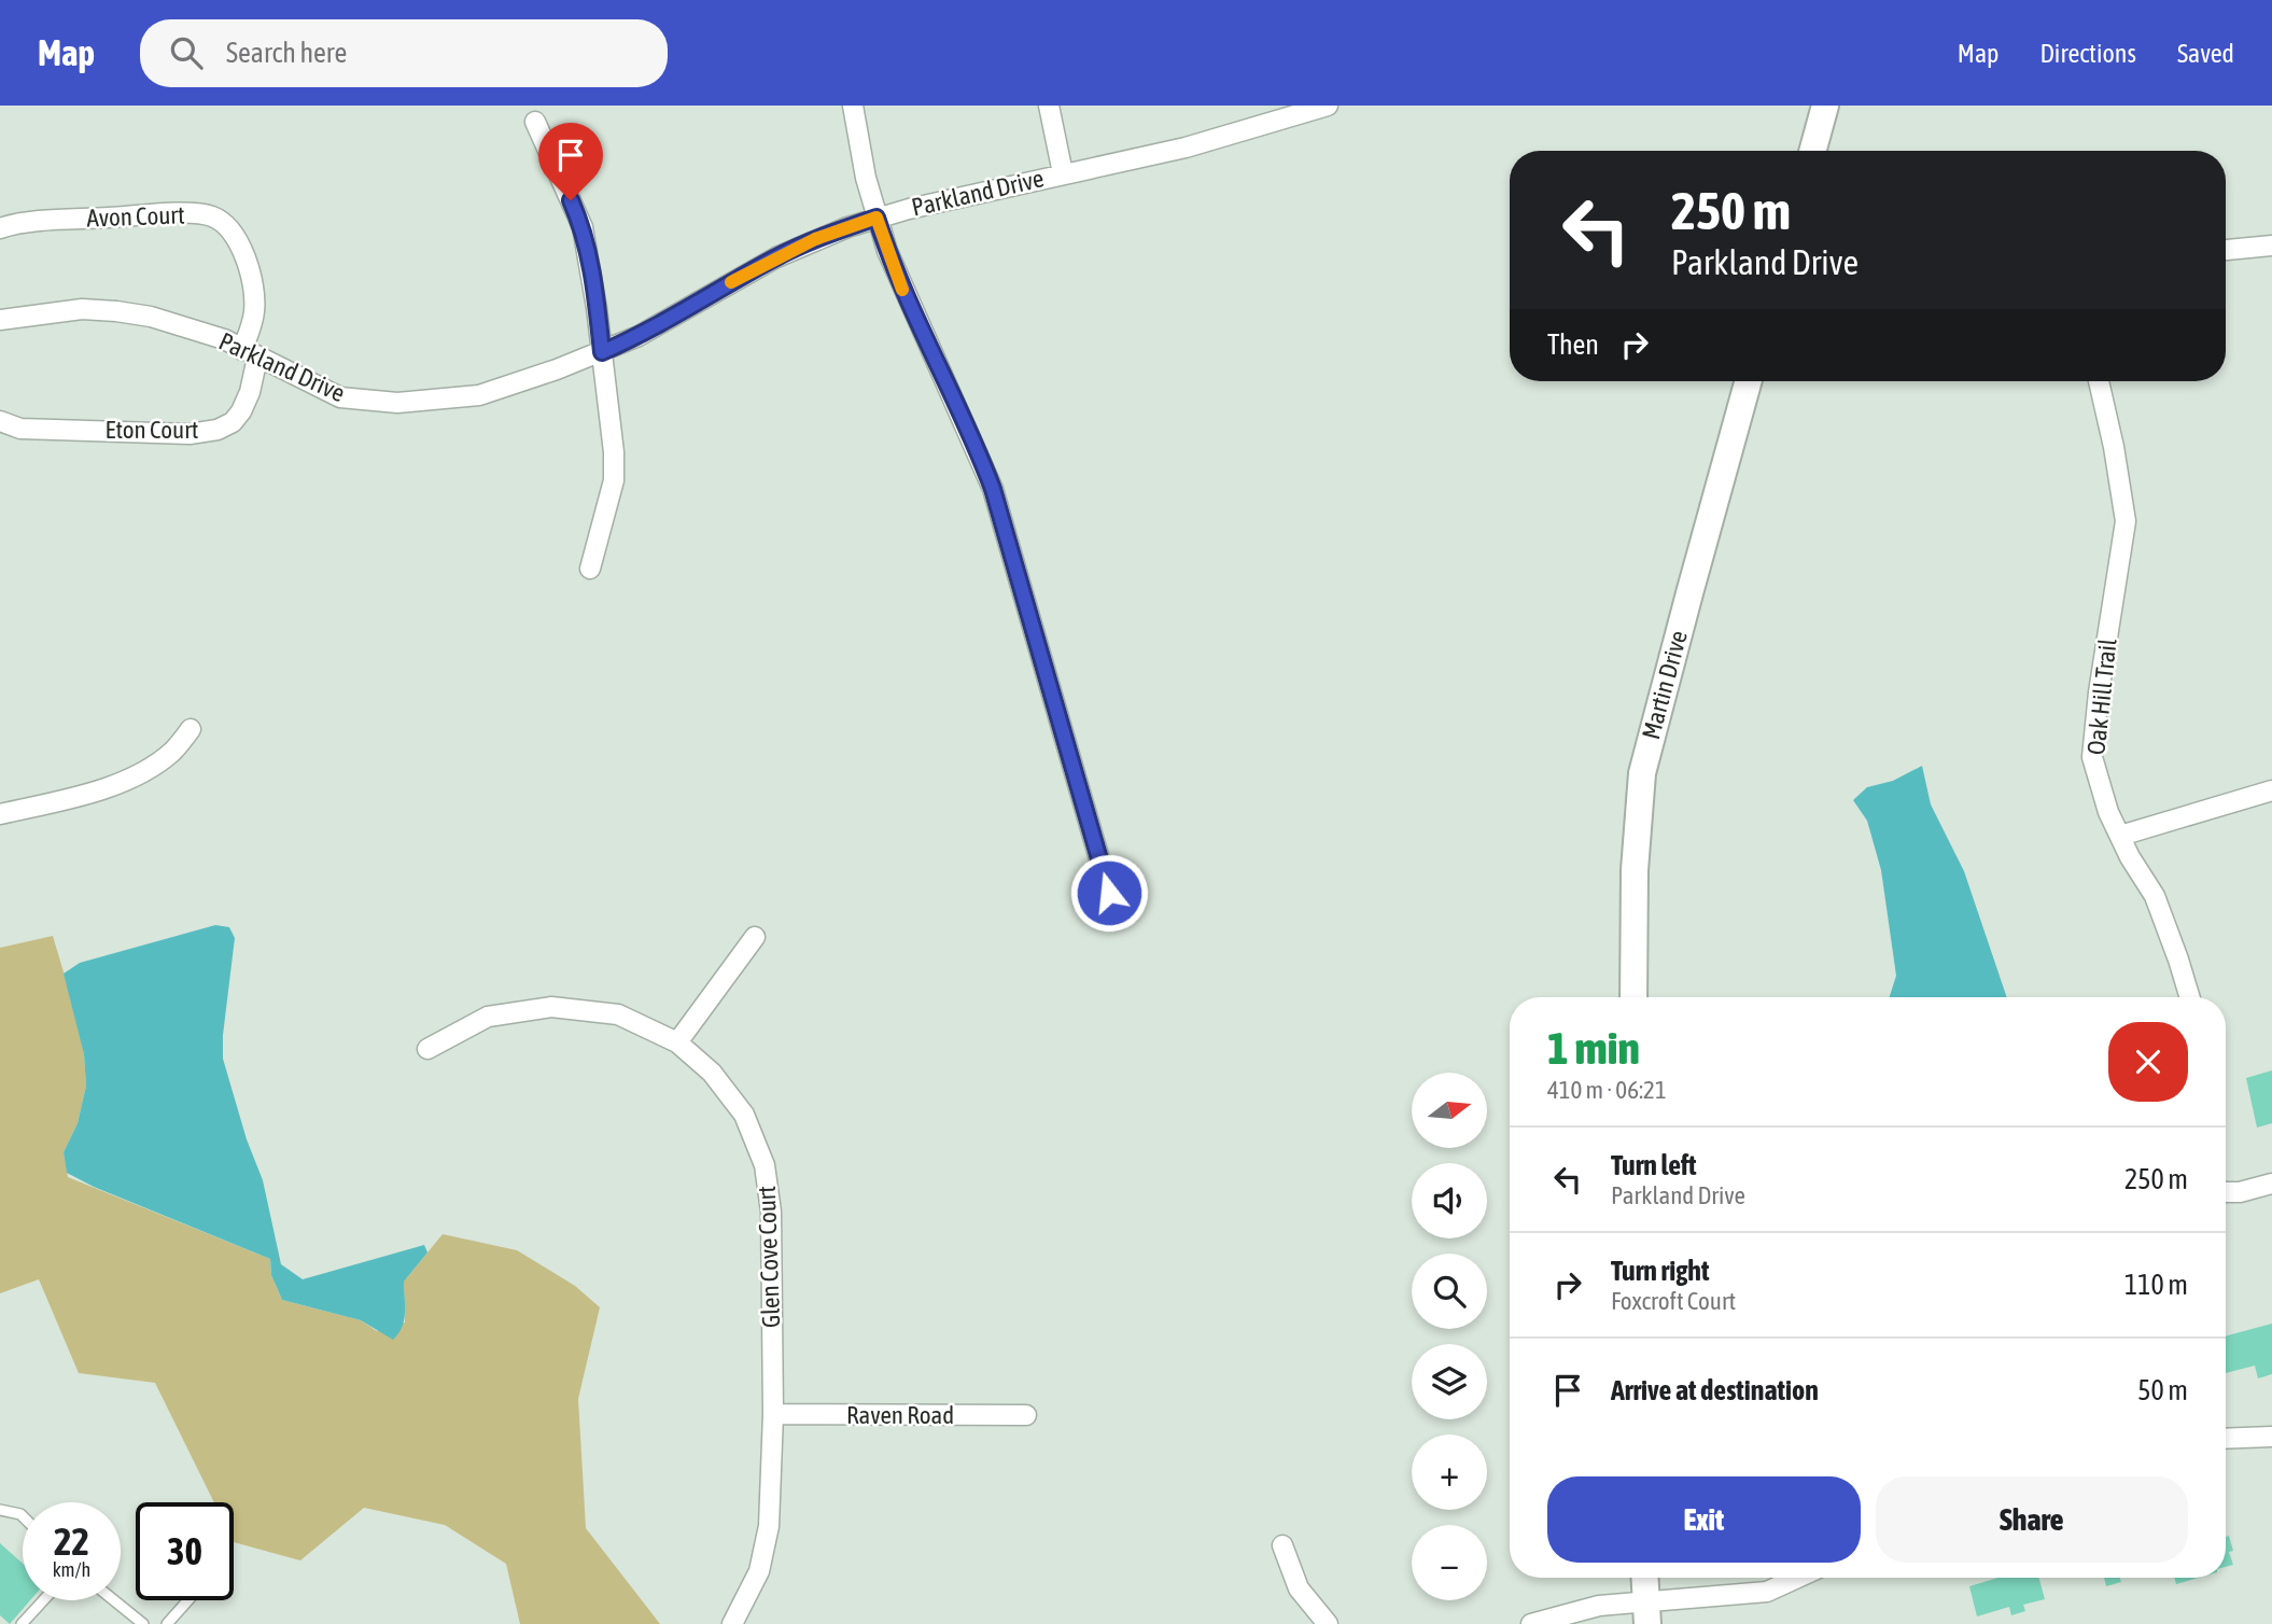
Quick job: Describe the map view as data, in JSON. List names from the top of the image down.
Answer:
{
  "streets": {
    "street": [
      "Parkland Drive",
      "Avon Court",
      "Eton Court",
      "Martin Drive",
      "Oak Hill Trail",
      "Glen Cove Court",
      "Raven Road"
    ]
  },
  "crossings": [
    ["Parkland Drive", "Avon Court"],
    ["Parkland Drive", "Eton Court"],
    ["Avon Court", "Eton Court"],
    ["Glen Cove Court", "Raven Road"]
  ],
  "north": "right",
  "page": {
    "header": "Map",
    "search": "Search here",
    "nav": ["Map", "Directions", "Saved"],
    "turn": ["250 m", "Parkland Drive"],
    "then": "Then",
    "heading": ["1 min", "410 m · 06:21"],
    "map_buttons": ["+", "−"],
    "list": [
      {
        "name": "Turn left",
        "note": "Parkland Drive",
        "value": "250 m"
      },
      {
        "name": "Turn right",
        "note": "Foxcroft Court",
        "value": "110 m"
      },
      {
        "name": "Arrive at destination",
        "value": "50 m"
      }
    ],
    "buttons": ["Exit", "Share"],
    "speed": "22 km/h",
    "limit": "30"
  }
}
